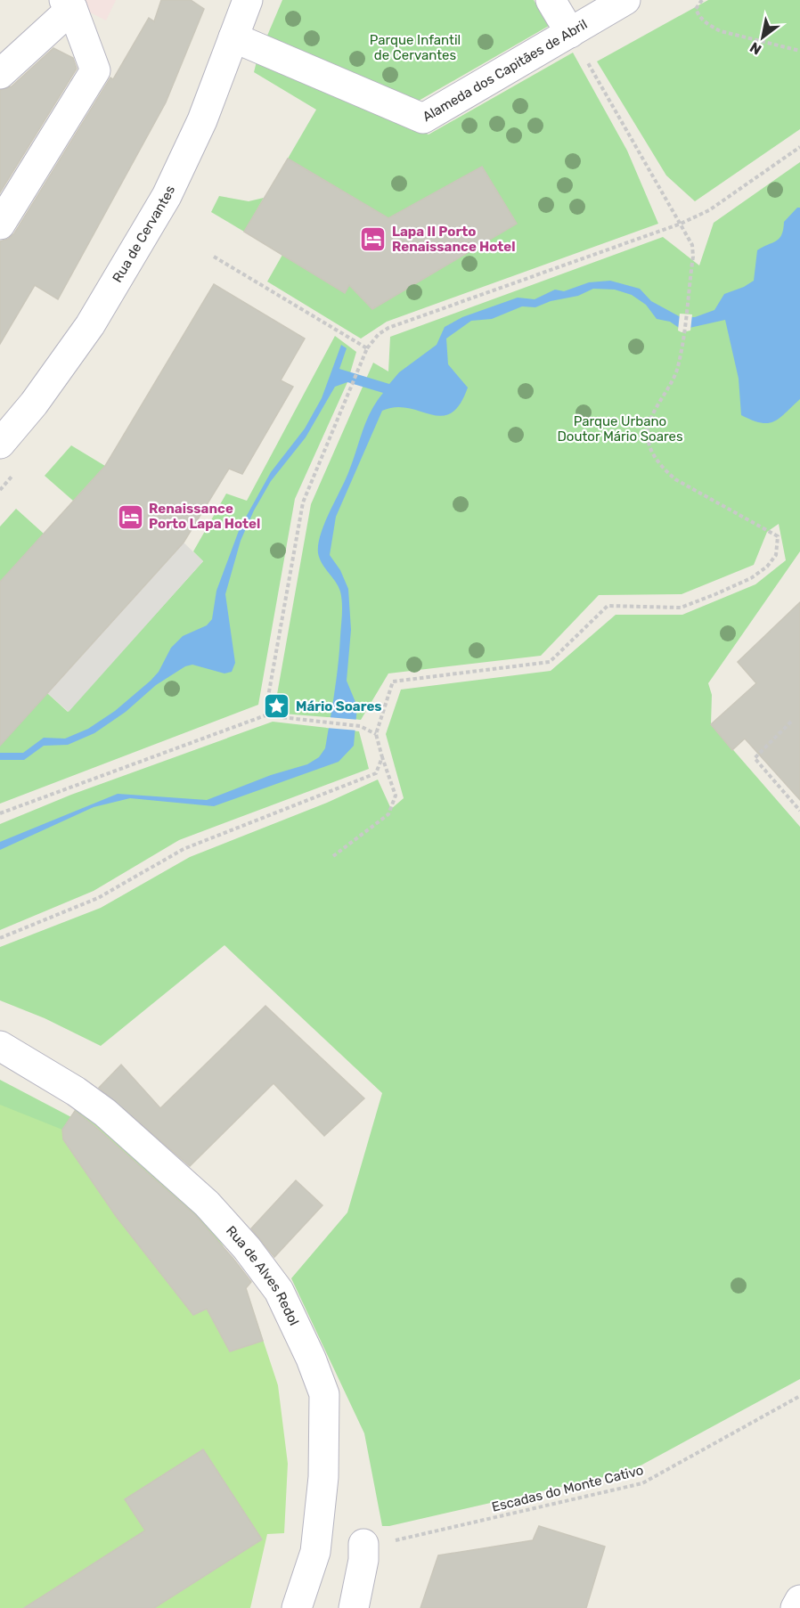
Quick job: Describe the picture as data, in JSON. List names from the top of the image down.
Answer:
{
  "streets": {
    "street": ["Alameda dos Capitães de Abril", "Rua de Cervantes", "Rua de Alves Redol"],
    "path": ["Escadas do Monte Cativo"]
  },
  "crossings": [
    ["Alameda dos Capitães de Abril", "Rua de Cervantes"]
  ],
  "parks": ["Parque Infantil de Cervantes", "Parque Urbano Doutor Mário Soares"],
  "places": {
    "hotel": ["Lapa II Porto Renaissance Hotel", "Renaissance Porto Lapa Hotel"],
    "place": ["Mário Soares"]
  },
  "north": "bottom left"
}
